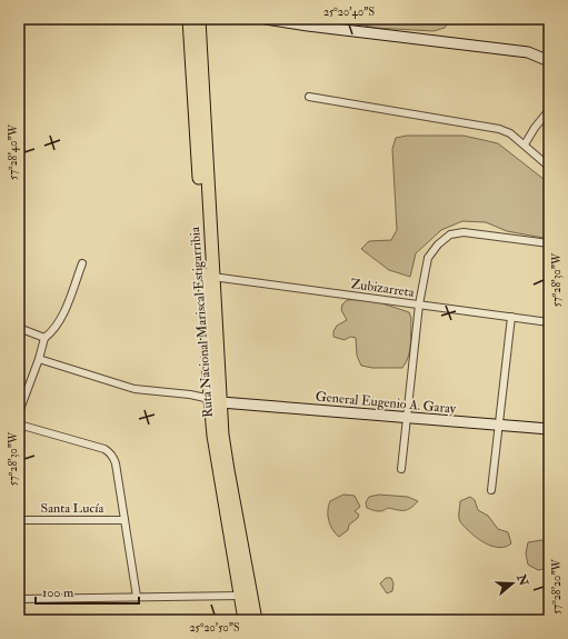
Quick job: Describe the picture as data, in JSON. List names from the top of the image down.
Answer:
{
  "streets": {
    "highway": ["Ruta Nacional Mariscal Estigarribia"],
    "street": ["Zubizarreta", "General Eugenio A. Garay", "Santa Lucía"]
  },
  "crossings": [
    ["Zubizarreta", "Ruta Nacional Mariscal Estigarribia"],
    ["Ruta Nacional Mariscal Estigarribia", "General Eugenio A. Garay"]
  ],
  "scale_bar": "100 m",
  "north": "right",
  "coordinates": [
    "25°20'40\"S",
    "57°28'40\"W",
    "57°28'30\"W",
    "57°28'20\"W",
    "25°20'50\"S"
  ]
}
